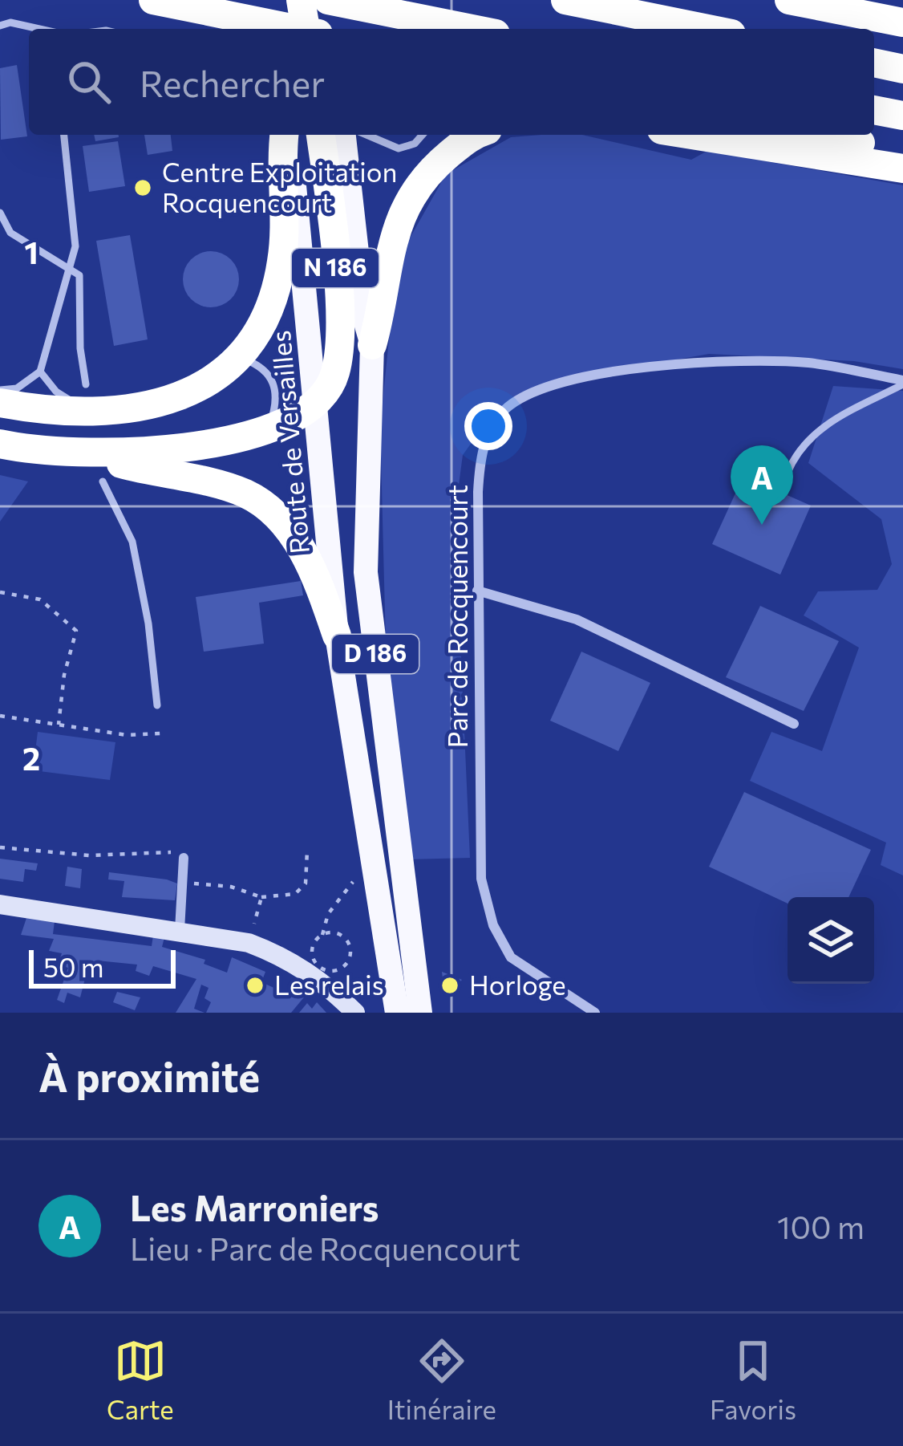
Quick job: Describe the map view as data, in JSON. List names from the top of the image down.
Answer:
{
  "streets": {
    "highway": ["N 186"],
    "main road": ["Route de Versailles", "D 186"],
    "street": ["Parc de Rocquencourt"]
  },
  "crossings": [
    ["N 186", "Route de Versailles"],
    ["N 186", "D 186"],
    ["Route de Versailles", "D 186"]
  ],
  "places": ["Centre Exploitation Rocquencourt", "Les relais", "Horloge"],
  "scale_bar": "50 m",
  "page": {
    "search": "Rechercher",
    "pins": "A",
    "scale": "50 m",
    "heading": "À proximité",
    "list": [
      {
        "mark": "A",
        "name": "Les Marroniers",
        "note": "Lieu · Parc de Rocquencourt",
        "value": "100 m"
      }
    ],
    "nav": ["Carte", "Itinéraire", "Favoris"]
  },
  "grid": {
    "rows": ["1", "2"]
  }
}
